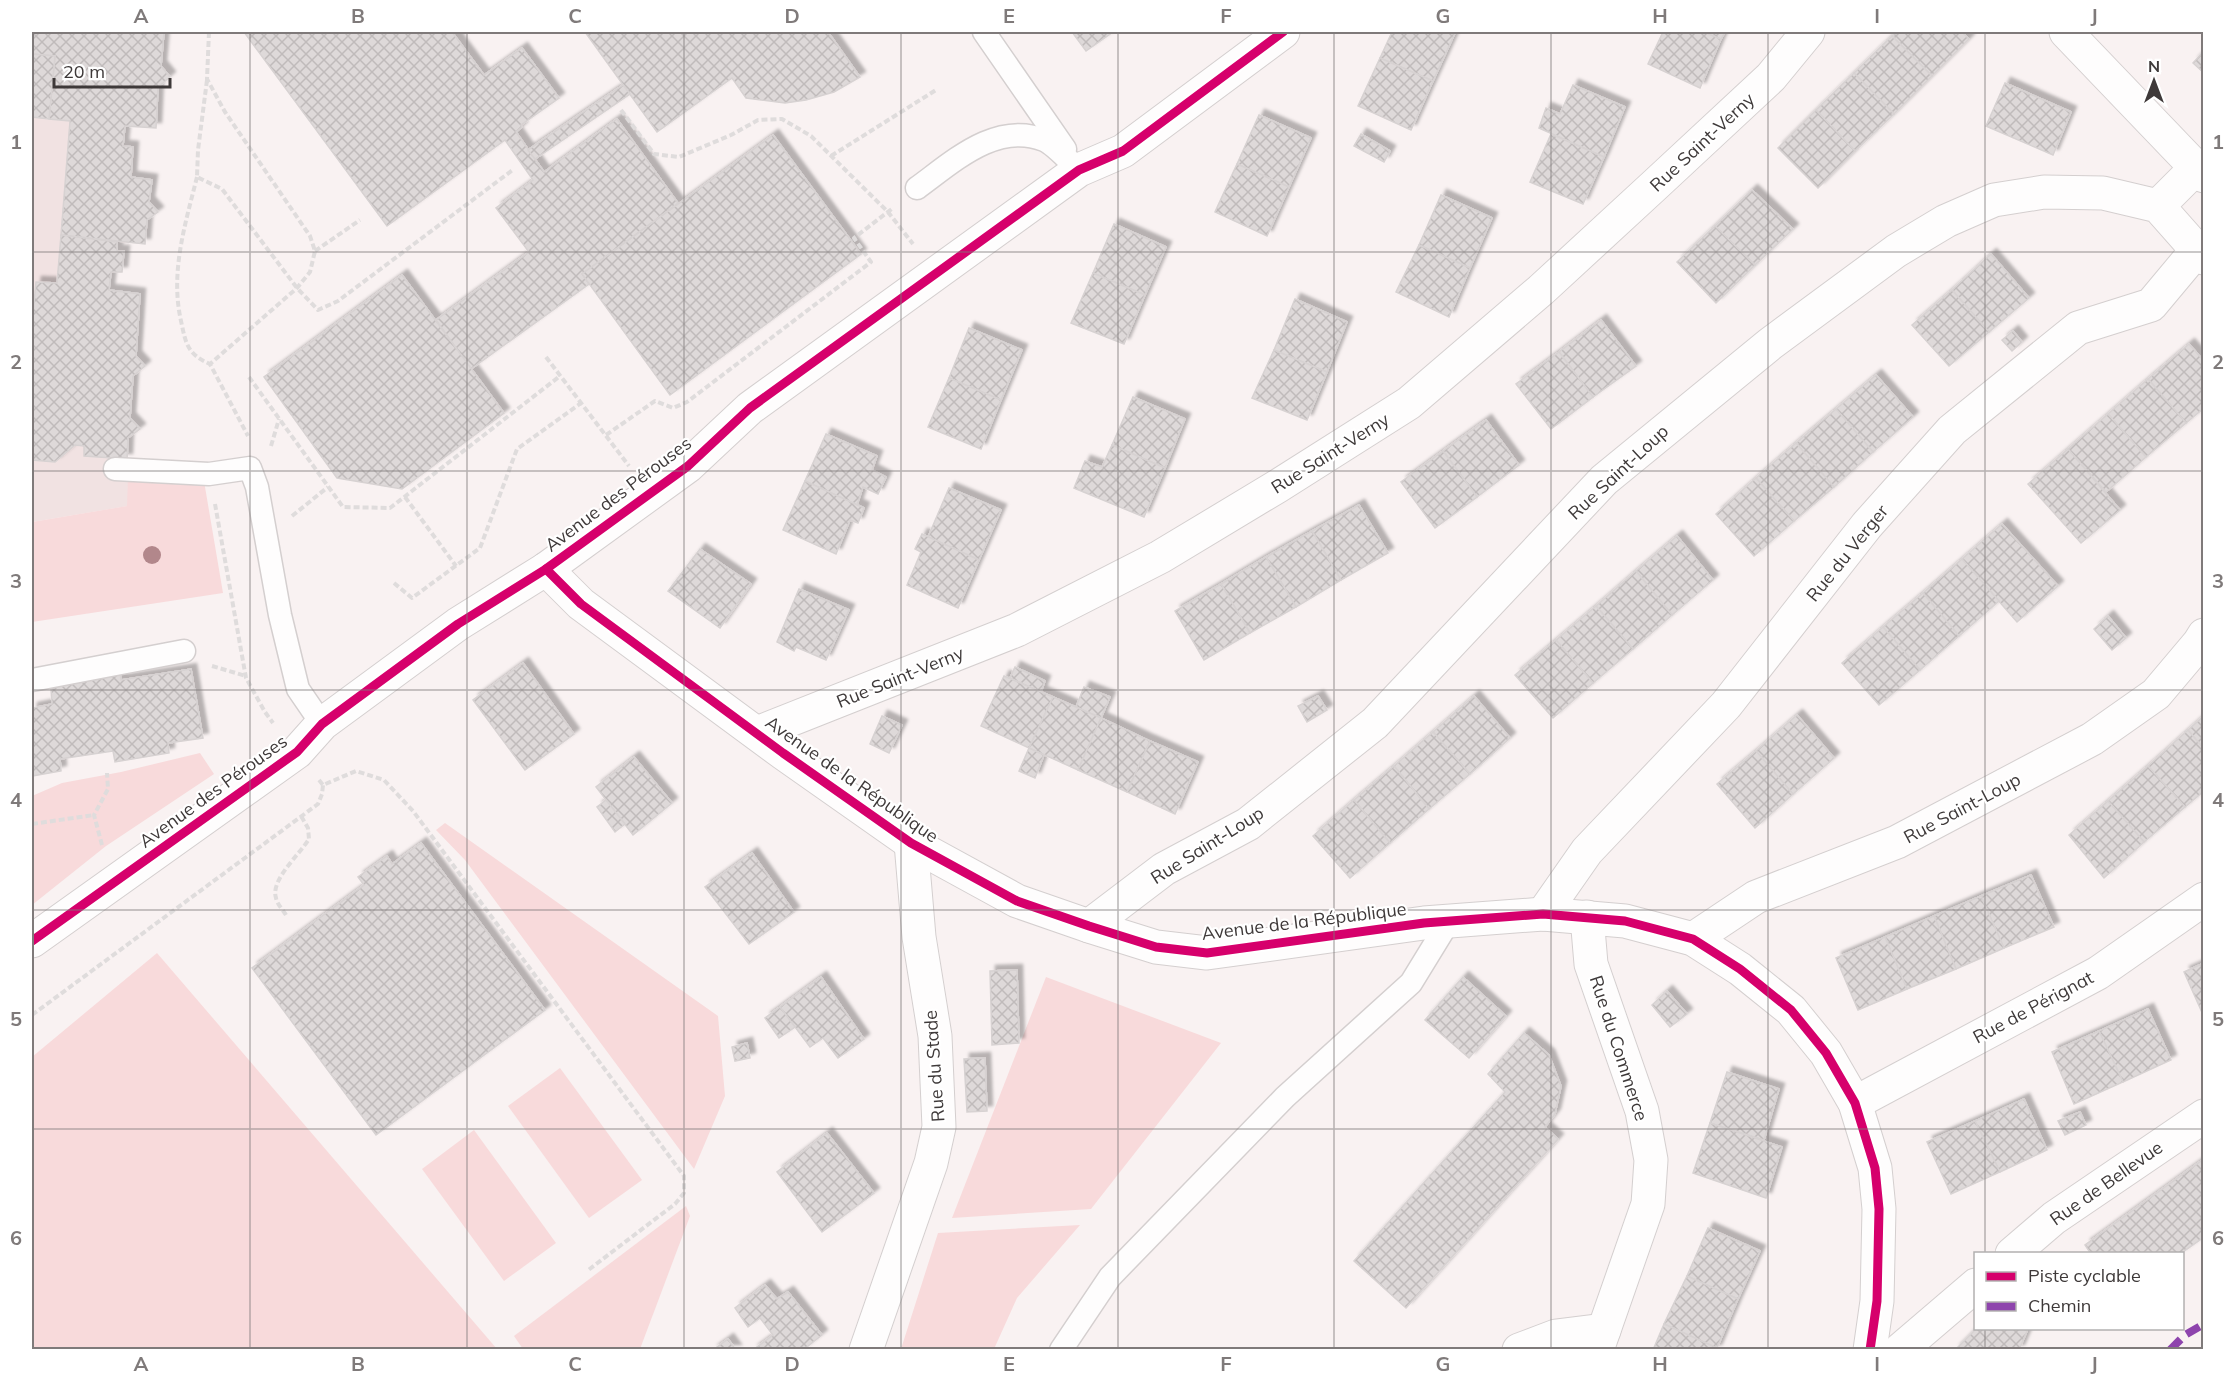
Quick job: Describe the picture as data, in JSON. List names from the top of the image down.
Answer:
{
  "streets": {
    "street": [
      "Rue Saint-Verny",
      "Rue Saint-Loup",
      "Avenue des Pérouses",
      "Rue du Verger",
      "Avenue de la République",
      "Rue de Pérignat",
      "Rue du Commerce",
      "Rue du Stade",
      "Rue de Bellevue"
    ]
  },
  "crossings": [
    ["Rue Saint-Verny", "Avenue de la République"],
    ["Rue Saint-Loup", "Avenue de la République"],
    ["Avenue des Pérouses", "Avenue de la République"],
    ["Rue du Verger", "Avenue de la République"],
    ["Avenue de la République", "Rue de Pérignat"],
    ["Avenue de la République", "Rue du Commerce"],
    ["Avenue de la République", "Rue du Stade"]
  ],
  "legend": ["Piste cyclable", "Chemin"],
  "scale_bar": "20 m",
  "north": "top",
  "grid": {
    "columns": [
      "A",
      "B",
      "C",
      "D",
      "E",
      "F",
      "G",
      "H",
      "I",
      "J"
    ],
    "rows": [
      "1",
      "2",
      "3",
      "4",
      "5",
      "6"
    ]
  }
}
